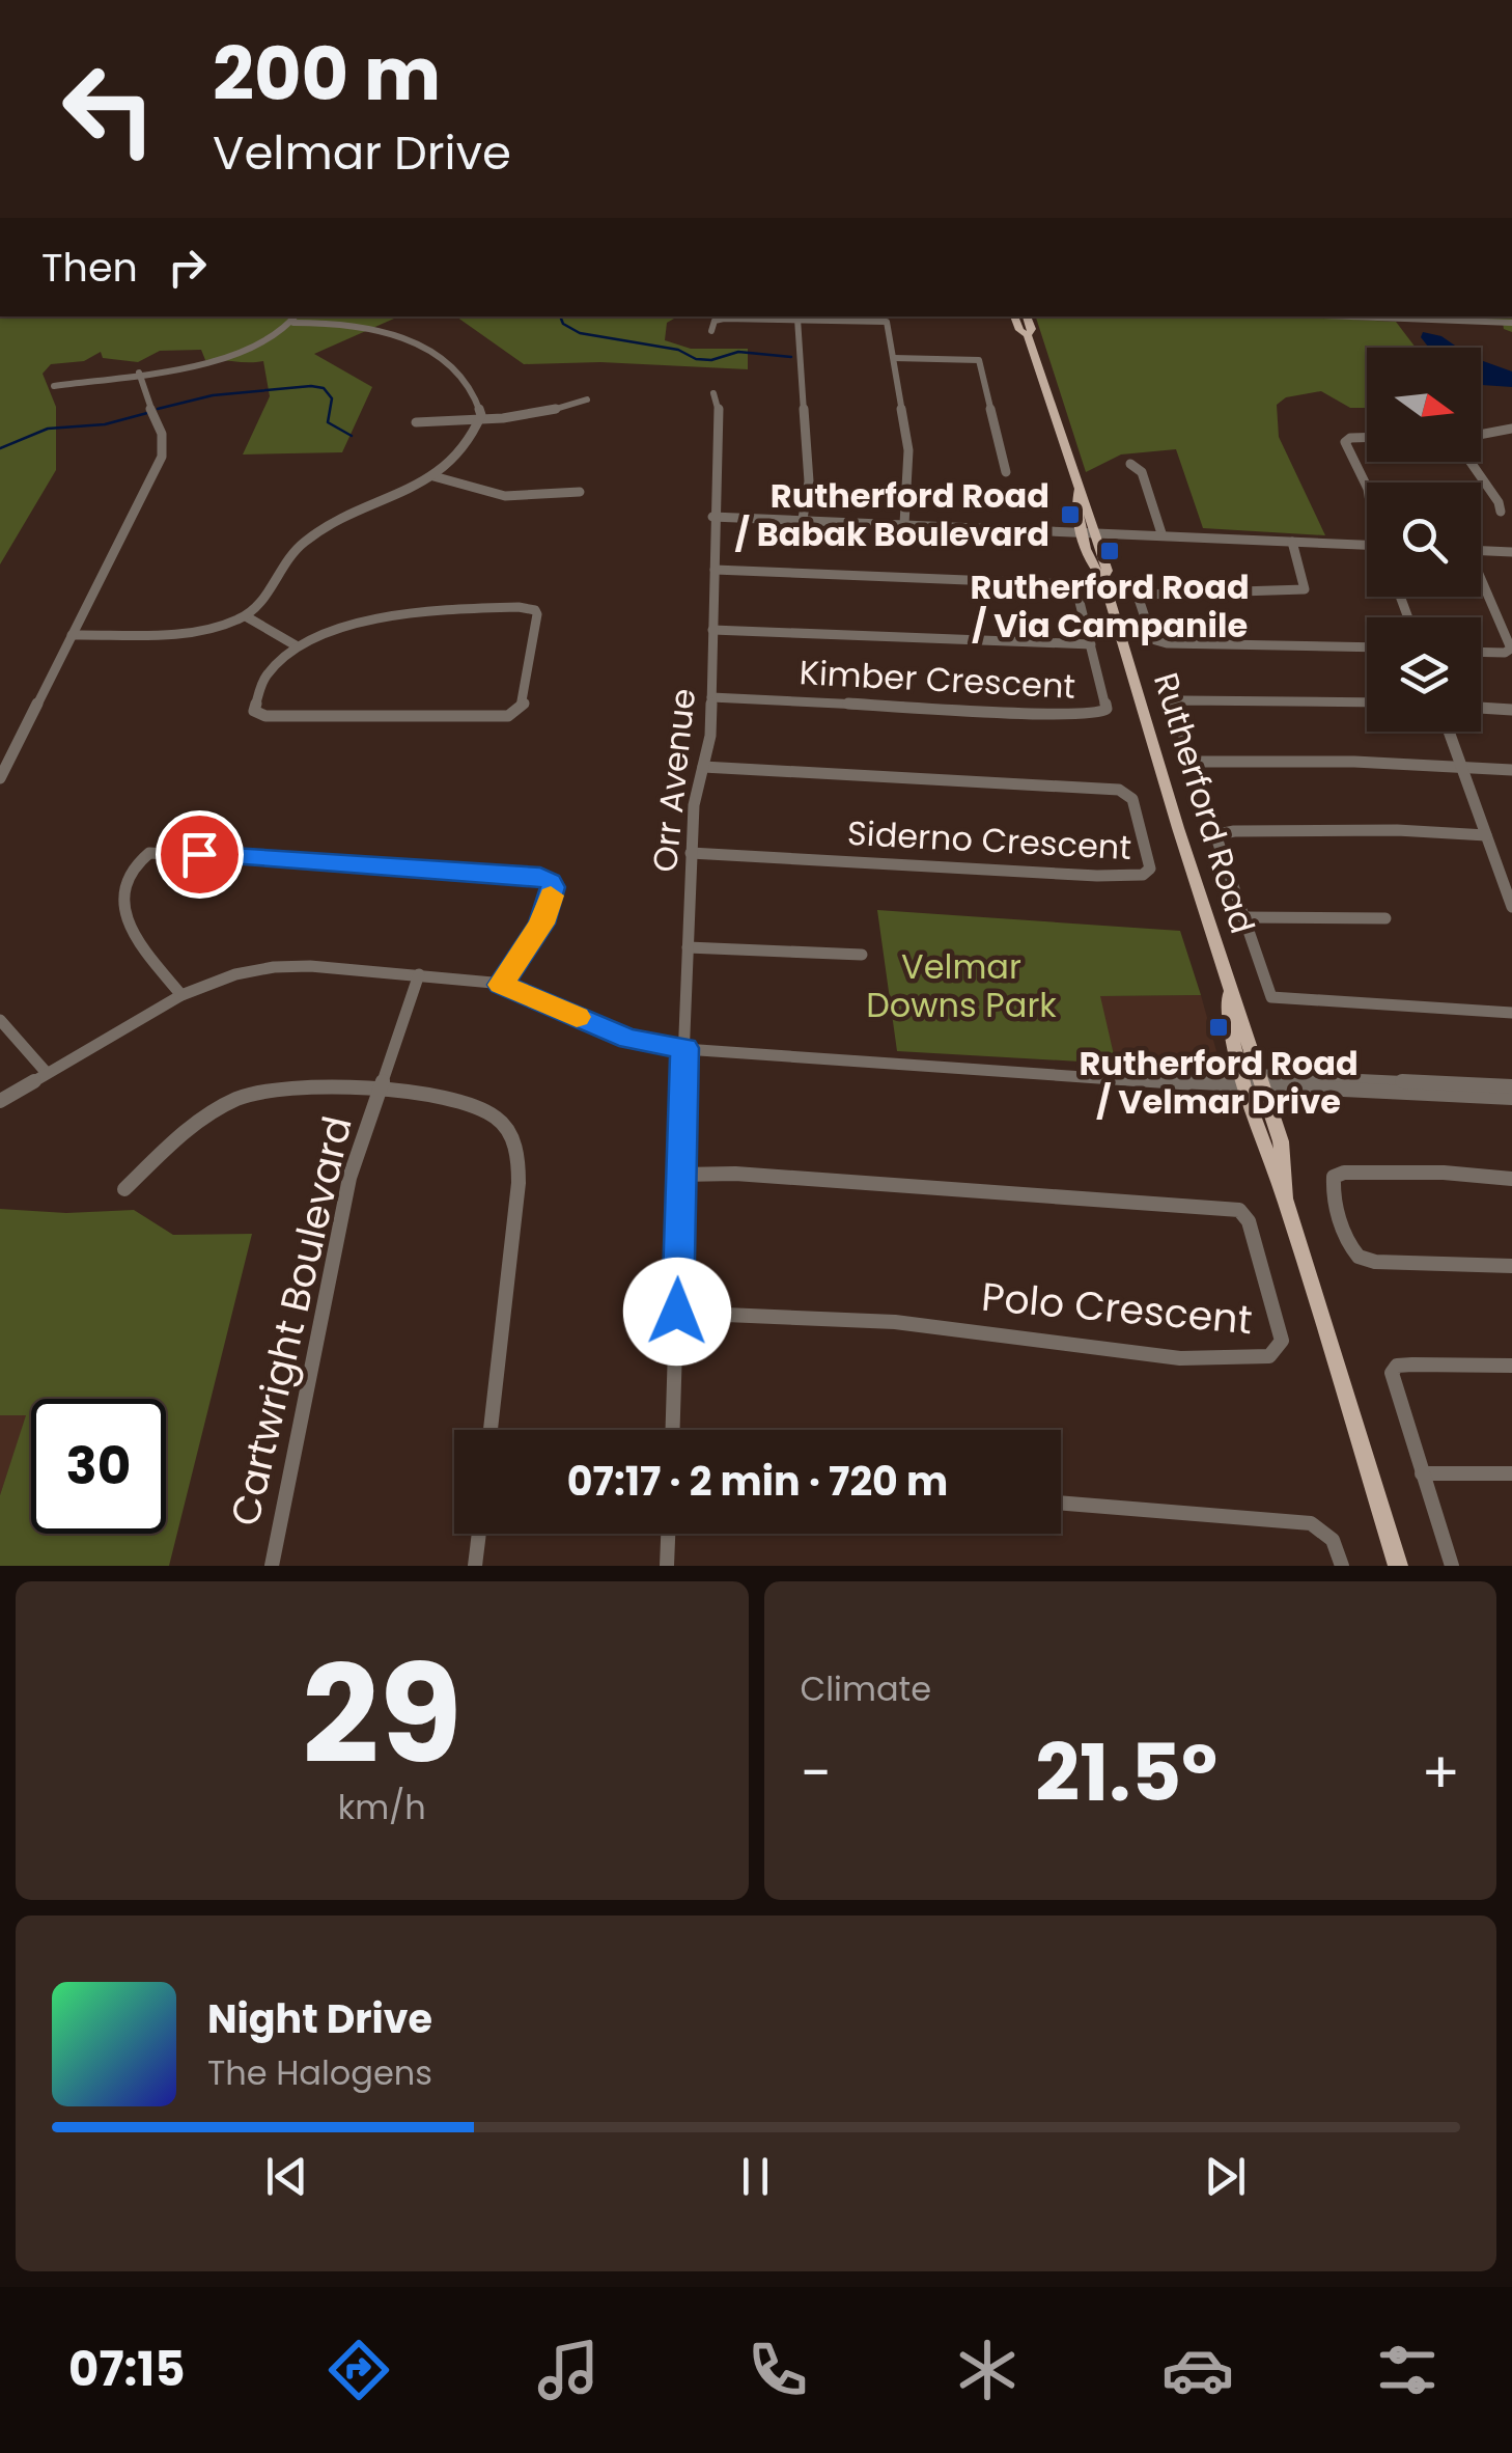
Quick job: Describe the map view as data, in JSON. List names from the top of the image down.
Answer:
{
  "streets": {
    "main road": ["Rutherford Road"],
    "street": [
      "Kimber Crescent",
      "Orr Avenue",
      "Siderno Crescent",
      "Polo Crescent",
      "Cartwright Boulevard"
    ]
  },
  "crossings": [
    ["Kimber Crescent", "Orr Avenue"],
    ["Orr Avenue", "Siderno Crescent"],
    ["Orr Avenue", "Polo Crescent"]
  ],
  "parks": ["Velmar Downs Park"],
  "places": {
    "transit": ["Rutherford Road / Babak Boulevard", "Rutherford Road / Via Campanile", "Rutherford Road / Velmar Drive"]
  },
  "north": "right",
  "page": {
    "turn": ["200 m", "Velmar Drive"],
    "then": "Then",
    "limit": "30",
    "trip": "07:17 · 2 min · 720 m",
    "tile": [
      ["29", "km/h"],
      "Climate"
    ],
    "heat": ["−", "21.5°", "+"],
    "song": ["Night Drive", "The Halogens"],
    "tabs": "07:15"
  }
}
